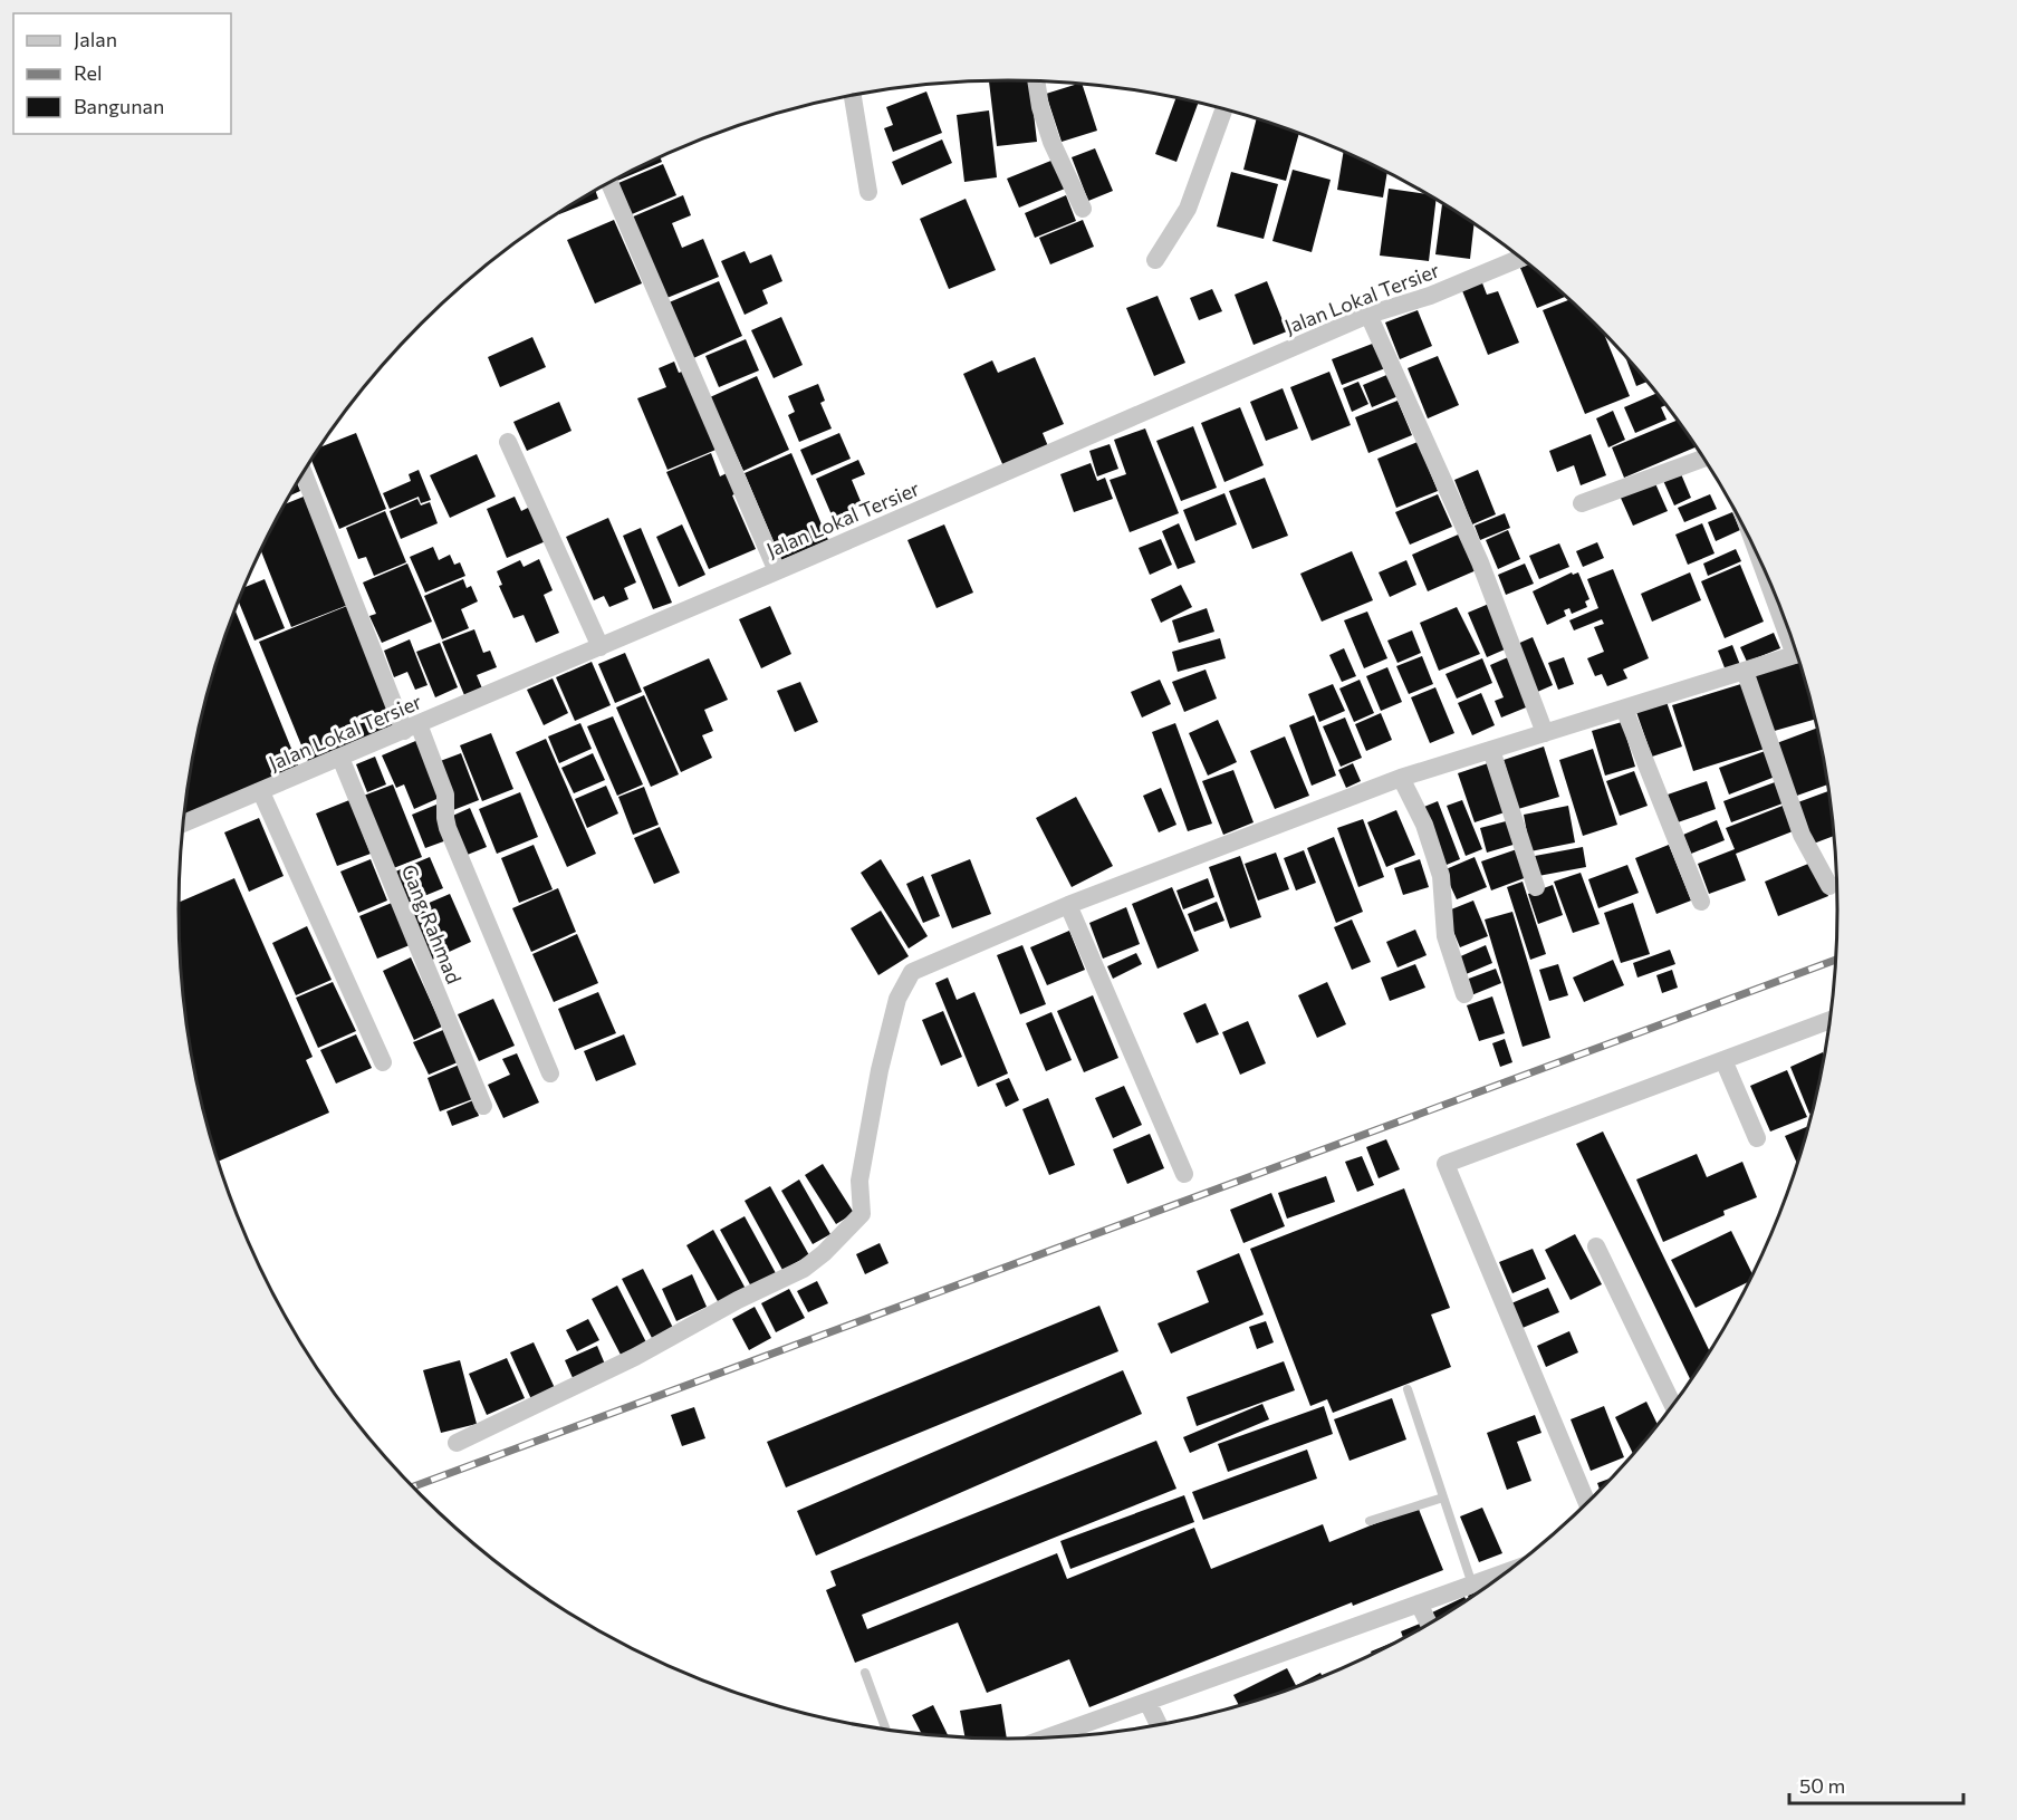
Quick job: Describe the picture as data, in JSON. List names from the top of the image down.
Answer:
{
  "streets": {
    "street": ["Jalan Lokal Tersier", "Gang Rahmad"]
  },
  "crossings": [
    ["Jalan Lokal Tersier", "Gang Rahmad"]
  ],
  "legend": ["Jalan", "Rel", "Bangunan"],
  "scale_bar": "50 m"
}
